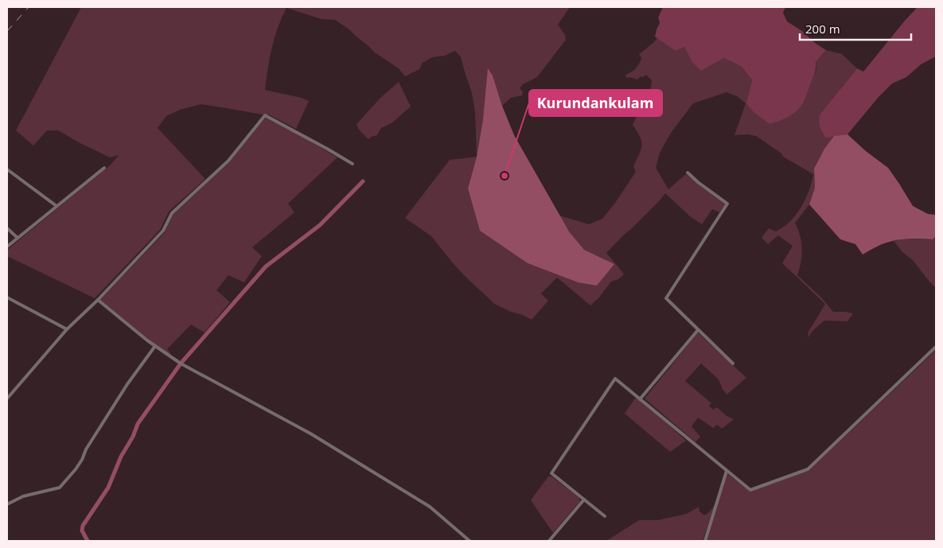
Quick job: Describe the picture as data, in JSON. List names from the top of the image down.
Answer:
{
  "places": ["Kurundankulam"],
  "scale_bar": "200 m"
}
